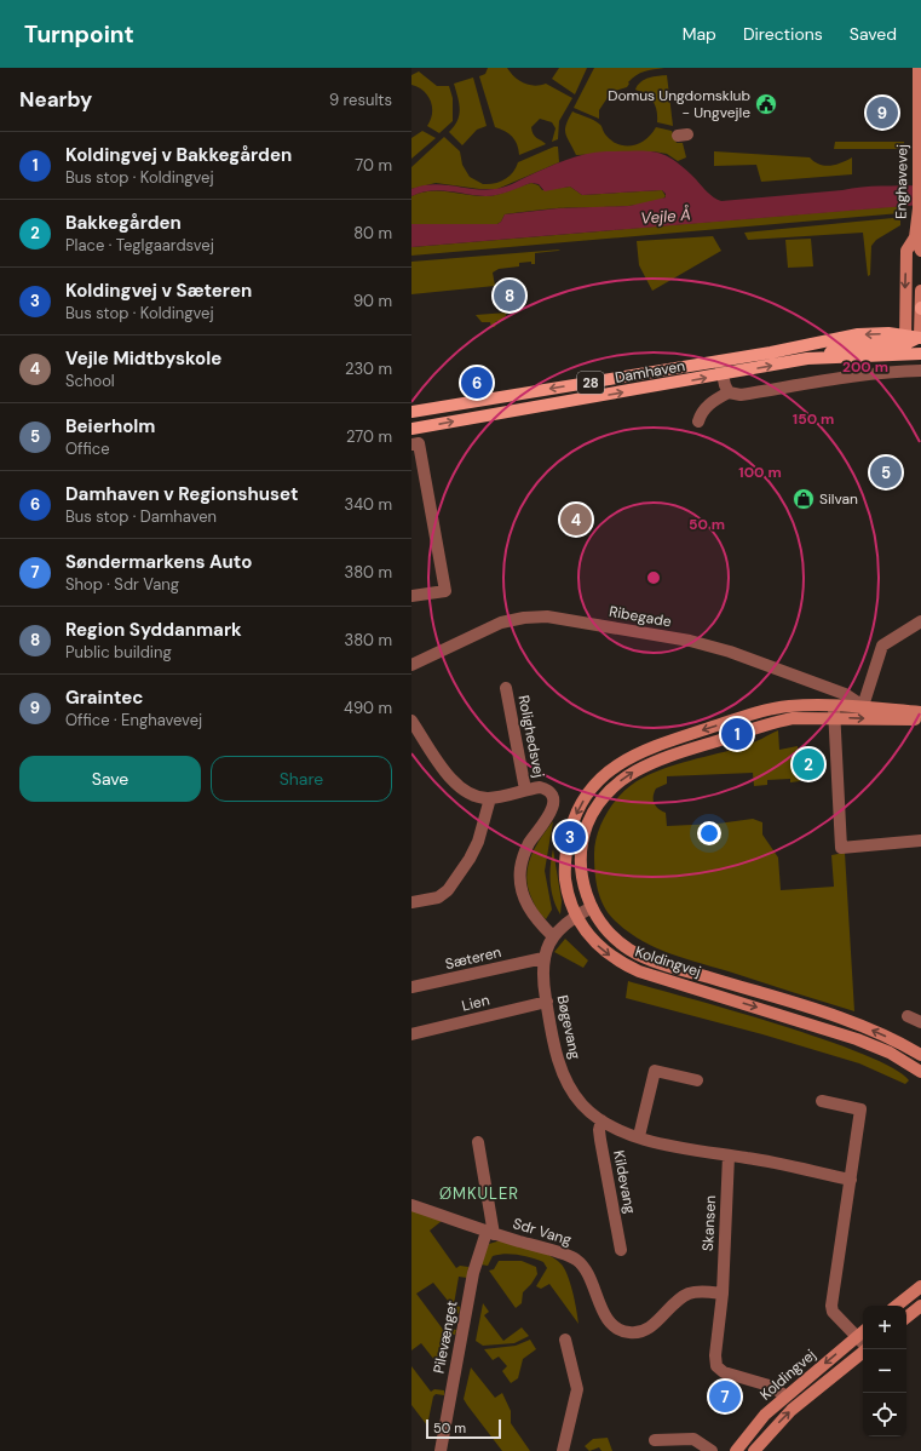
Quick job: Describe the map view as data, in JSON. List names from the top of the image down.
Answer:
{
  "streets": {
    "main road": [
      "Enghavevej",
      "Damhaven",
      "28",
      "Koldingvej"
    ],
    "street": [
      "Ribegade",
      "Rolighedsvej",
      "Sæteren",
      "Lien",
      "Bøgevang",
      "Kildevang",
      "Skansen",
      "Sdr Vang",
      "Pilevænget"
    ]
  },
  "crossings": [
    ["Enghavevej", "Damhaven"],
    ["Ribegade", "Koldingvej"],
    ["Sæteren", "Bøgevang"],
    ["Koldingvej", "Bøgevang"],
    ["Lien", "Bøgevang"],
    ["Bøgevang", "Kildevang"],
    ["Bøgevang", "Skansen"],
    ["Skansen", "Sdr Vang"],
    ["Sdr Vang", "Pilevænget"]
  ],
  "districts": ["ØMKULER"],
  "water": ["Vejle Å"],
  "places": {
    "public building": ["Domus Ungdomsklub - Ungvejle"],
    "shop": ["Silvan"]
  },
  "scale_bar": "50 m",
  "page": {
    "header": "Turnpoint",
    "nav": ["Map", "Directions", "Saved"],
    "heading": ["Nearby", "9 results"],
    "pins": [
      "9",
      "8",
      "6",
      "5",
      "4",
      "1",
      "2",
      "3",
      "7"
    ],
    "list": [
      {
        "mark": "1",
        "name": "Koldingvej v Bakkegården",
        "note": "Bus stop · Koldingvej",
        "value": "70 m"
      },
      {
        "mark": "2",
        "name": "Bakkegården",
        "note": "Place · Teglgaardsvej",
        "value": "80 m"
      },
      {
        "mark": "3",
        "name": "Koldingvej v Sæteren",
        "note": "Bus stop · Koldingvej",
        "value": "90 m"
      },
      {
        "mark": "4",
        "name": "Vejle Midtbyskole",
        "note": "School",
        "value": "230 m"
      },
      {
        "mark": "5",
        "name": "Beierholm",
        "note": "Office",
        "value": "270 m"
      },
      {
        "mark": "6",
        "name": "Damhaven v Regionshuset",
        "note": "Bus stop · Damhaven",
        "value": "340 m"
      },
      {
        "mark": "7",
        "name": "Søndermarkens Auto",
        "note": "Shop · Sdr Vang",
        "value": "380 m"
      },
      {
        "mark": "8",
        "name": "Region Syddanmark",
        "note": "Public building",
        "value": "380 m"
      },
      {
        "mark": "9",
        "name": "Graintec",
        "note": "Office · Enghavevej",
        "value": "490 m"
      }
    ],
    "buttons": ["Save", "Share"],
    "map_buttons": ["+", "−"],
    "scale": "50 m"
  },
  "rings": [
    "200 m",
    "150 m",
    "100 m",
    "50 m"
  ]
}
